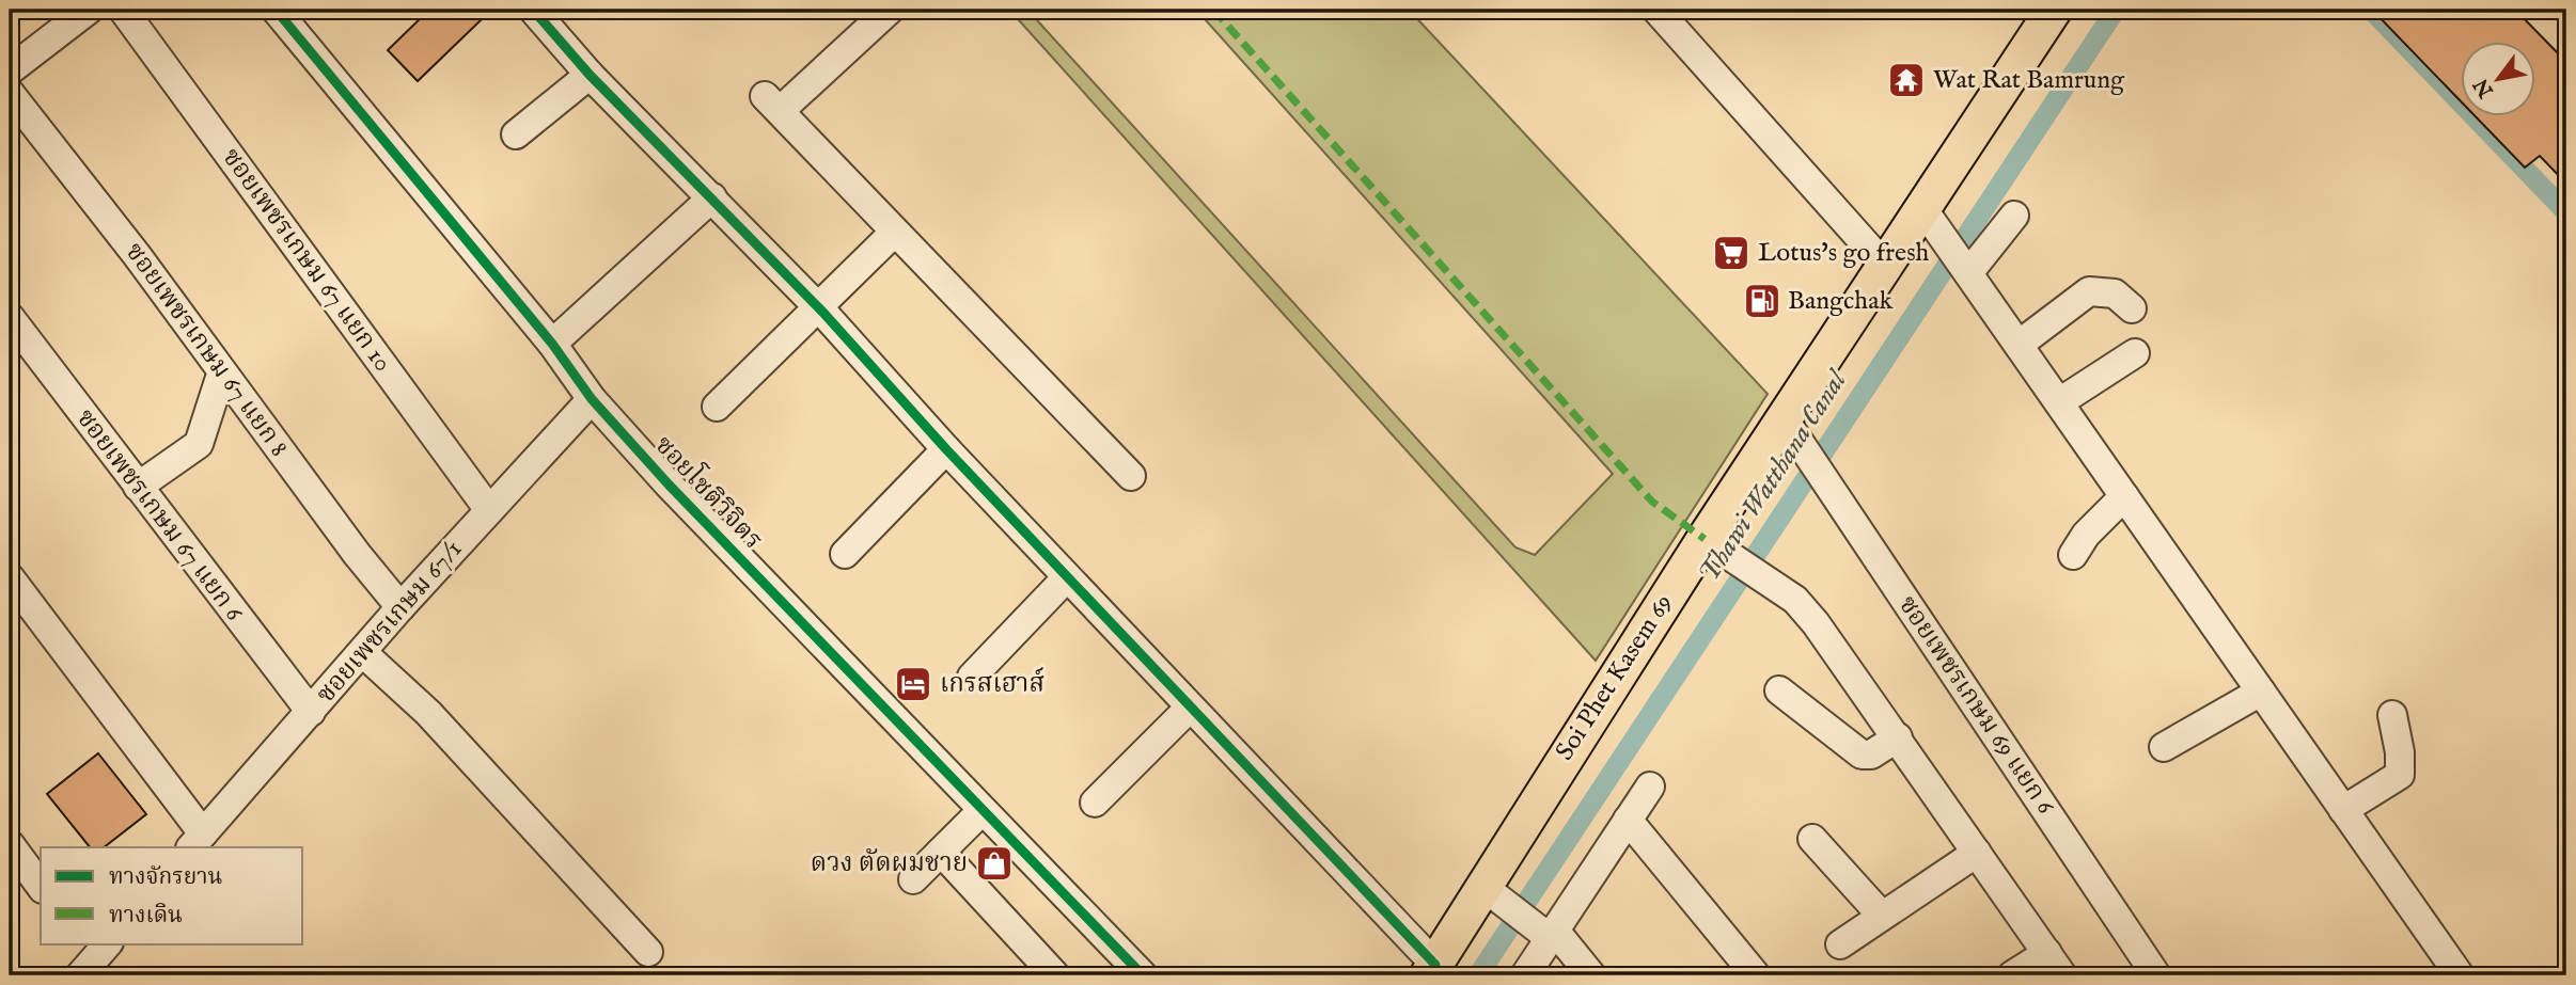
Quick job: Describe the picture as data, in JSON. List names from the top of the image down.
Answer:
{
  "streets": {
    "main road": ["Soi Phet Kasem 69"],
    "street": [
      "ซอยเพชรเกษม 67 แยก 10",
      "ซอยเพชรเกษม 67 แยก 8",
      "ซอยโชติวิจิตร",
      "ซอยเพชรเกษม 67 แยก 6",
      "ซอยเพชรเกษม 67/1",
      "ซอยเพชรเกษม 69 แยก 6"
    ]
  },
  "crossings": [
    ["ซอยเพชรเกษม 67 แยก 10", "ซอยเพชรเกษม 67/1"],
    ["ซอยเพชรเกษม 67 แยก 8", "ซอยเพชรเกษม 67/1"],
    ["ซอยโชติวิจิตร", "ซอยเพชรเกษม 67/1"],
    ["ซอยเพชรเกษม 67 แยก 6", "ซอยเพชรเกษม 67/1"],
    ["Soi Phet Kasem 69", "ซอยเพชรเกษม 69 แยก 6"]
  ],
  "water": ["Thawi Watthana Canal"],
  "places": {
    "temple": ["Wat Rat Bamrung"],
    "supermarket": ["Lotus's go fresh"],
    "fuel station": ["Bangchak"],
    "hotel": ["เกรสเฮาส์"],
    "shop": ["ดวง ตัดผมชาย"]
  },
  "legend": ["ทางจักรยาน", "ทางเดิน"],
  "north": "bottom left"
}
